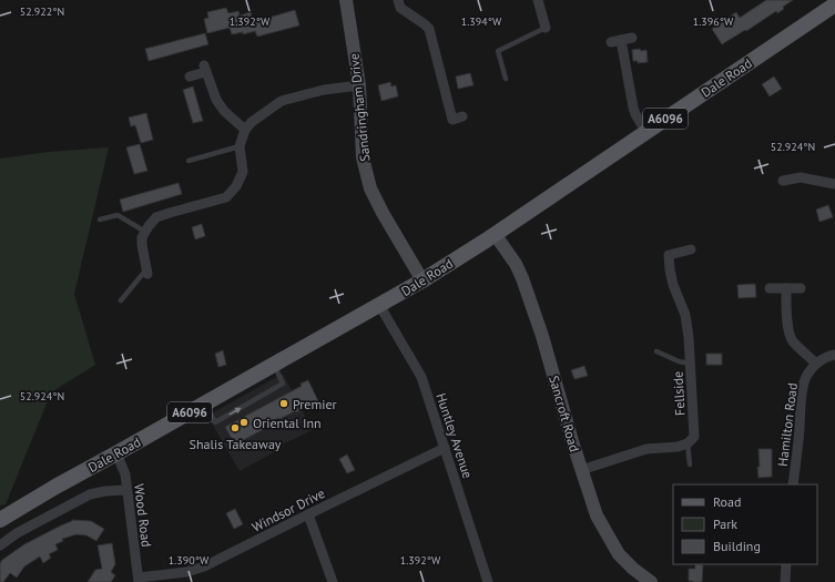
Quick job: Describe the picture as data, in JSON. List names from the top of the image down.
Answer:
{
  "streets": {
    "main road": ["Dale Road", "A6096"],
    "street": [
      "Sandringham Drive",
      "Fellside",
      "Sancroft Road",
      "Hamilton Road",
      "Huntley Avenue",
      "Windsor Drive",
      "Wood Road"
    ]
  },
  "crossings": [
    ["Dale Road", "Sandringham Drive"],
    ["Dale Road", "Sancroft Road"],
    ["Dale Road", "Huntley Avenue"],
    ["Dale Road", "Wood Road"],
    ["Huntley Avenue", "Windsor Drive"],
    ["Windsor Drive", "Wood Road"]
  ],
  "places": ["Premier", "Oriental Inn", "Shalis Takeaway"],
  "legend": ["Road", "Park", "Building"],
  "coordinates": [
    "52.922°N",
    "1.392°W",
    "1.394°W",
    "1.396°W",
    "52.924°N",
    "1.390°W"
  ]
}
